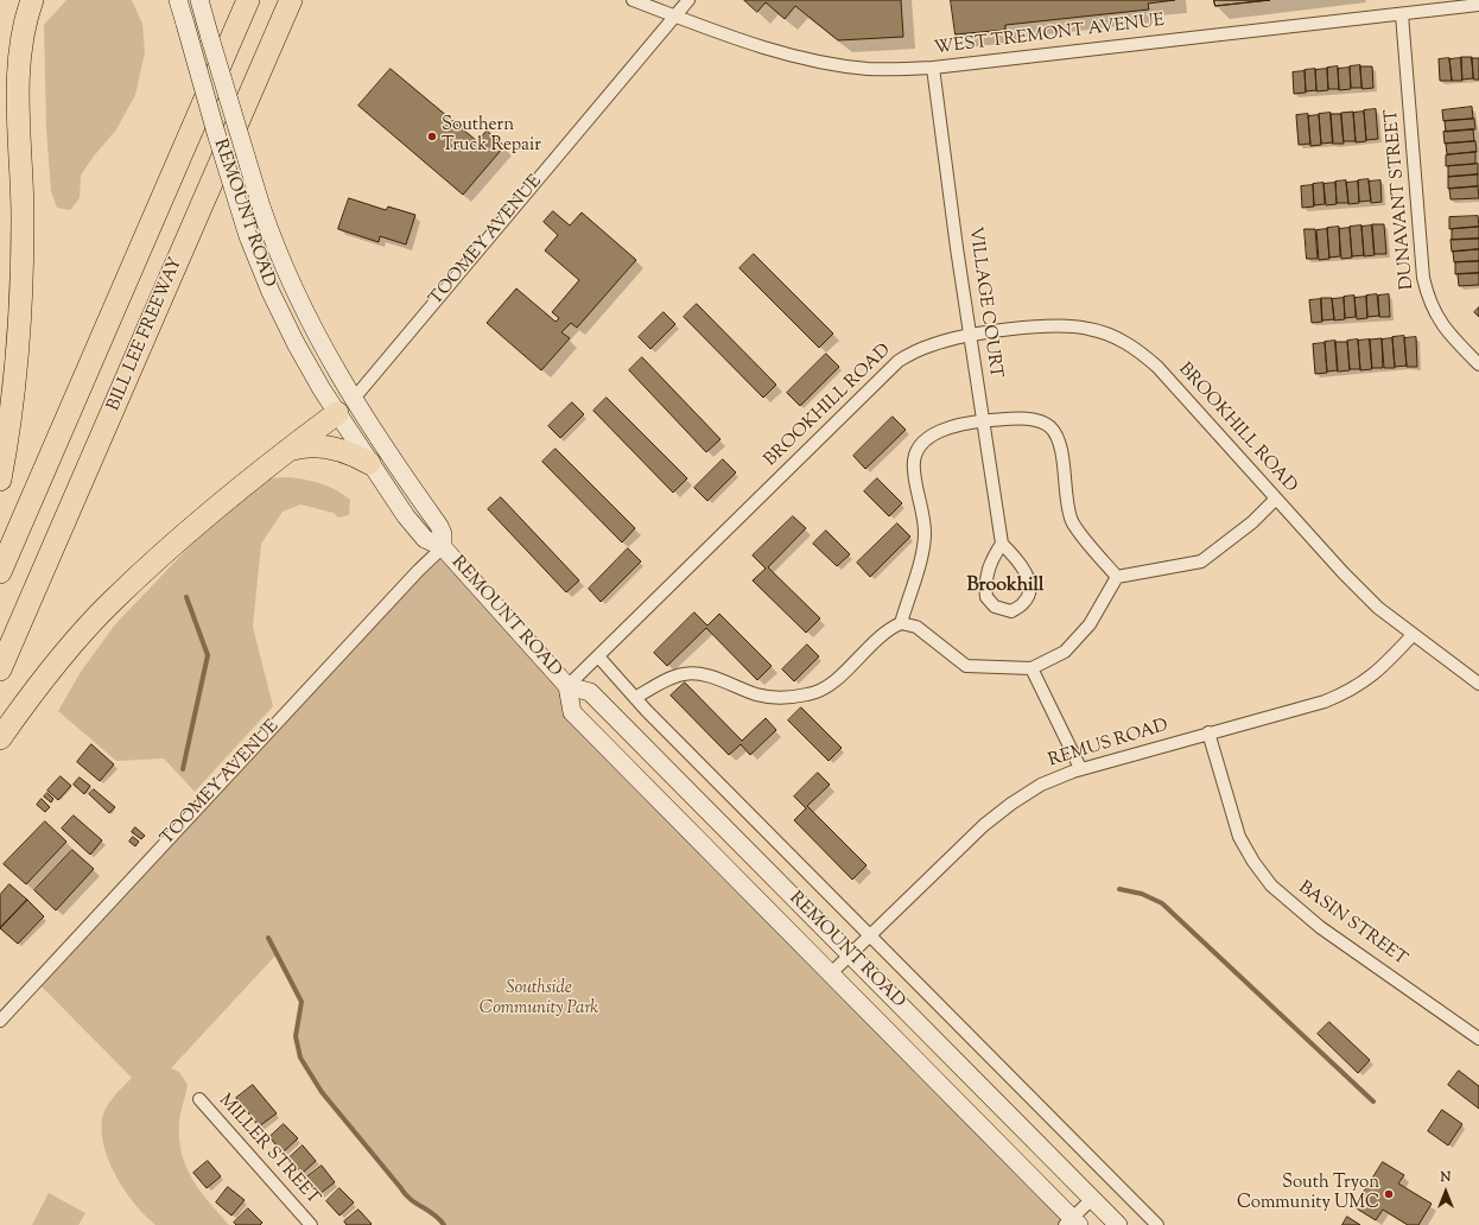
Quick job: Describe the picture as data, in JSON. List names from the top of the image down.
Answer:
{
  "streets": {
    "highway": ["BILL LEE FREEWAY"],
    "main road": ["REMOUNT ROAD"],
    "street": [
      "WEST TREMONT AVENUE",
      "DUNAVANT STREET",
      "TOOMEY AVENUE",
      "VILLAGE COURT",
      "BROOKHILL ROAD",
      "REMUS ROAD",
      "BASIN STREET",
      "MILLER STREET"
    ]
  },
  "crossings": [
    ["WEST TREMONT AVENUE", "DUNAVANT STREET"],
    ["WEST TREMONT AVENUE", "TOOMEY AVENUE"],
    ["WEST TREMONT AVENUE", "VILLAGE COURT"],
    ["REMOUNT ROAD", "TOOMEY AVENUE"],
    ["REMOUNT ROAD", "BROOKHILL ROAD"],
    ["REMOUNT ROAD", "REMUS ROAD"],
    ["VILLAGE COURT", "BROOKHILL ROAD"],
    ["BROOKHILL ROAD", "REMUS ROAD"],
    ["REMUS ROAD", "BASIN STREET"]
  ],
  "districts": ["Brookhill"],
  "parks": ["Southside Community Park"],
  "places": ["Southern Truck Repair", "South Tryon Community UMC"],
  "north": "top"
}
